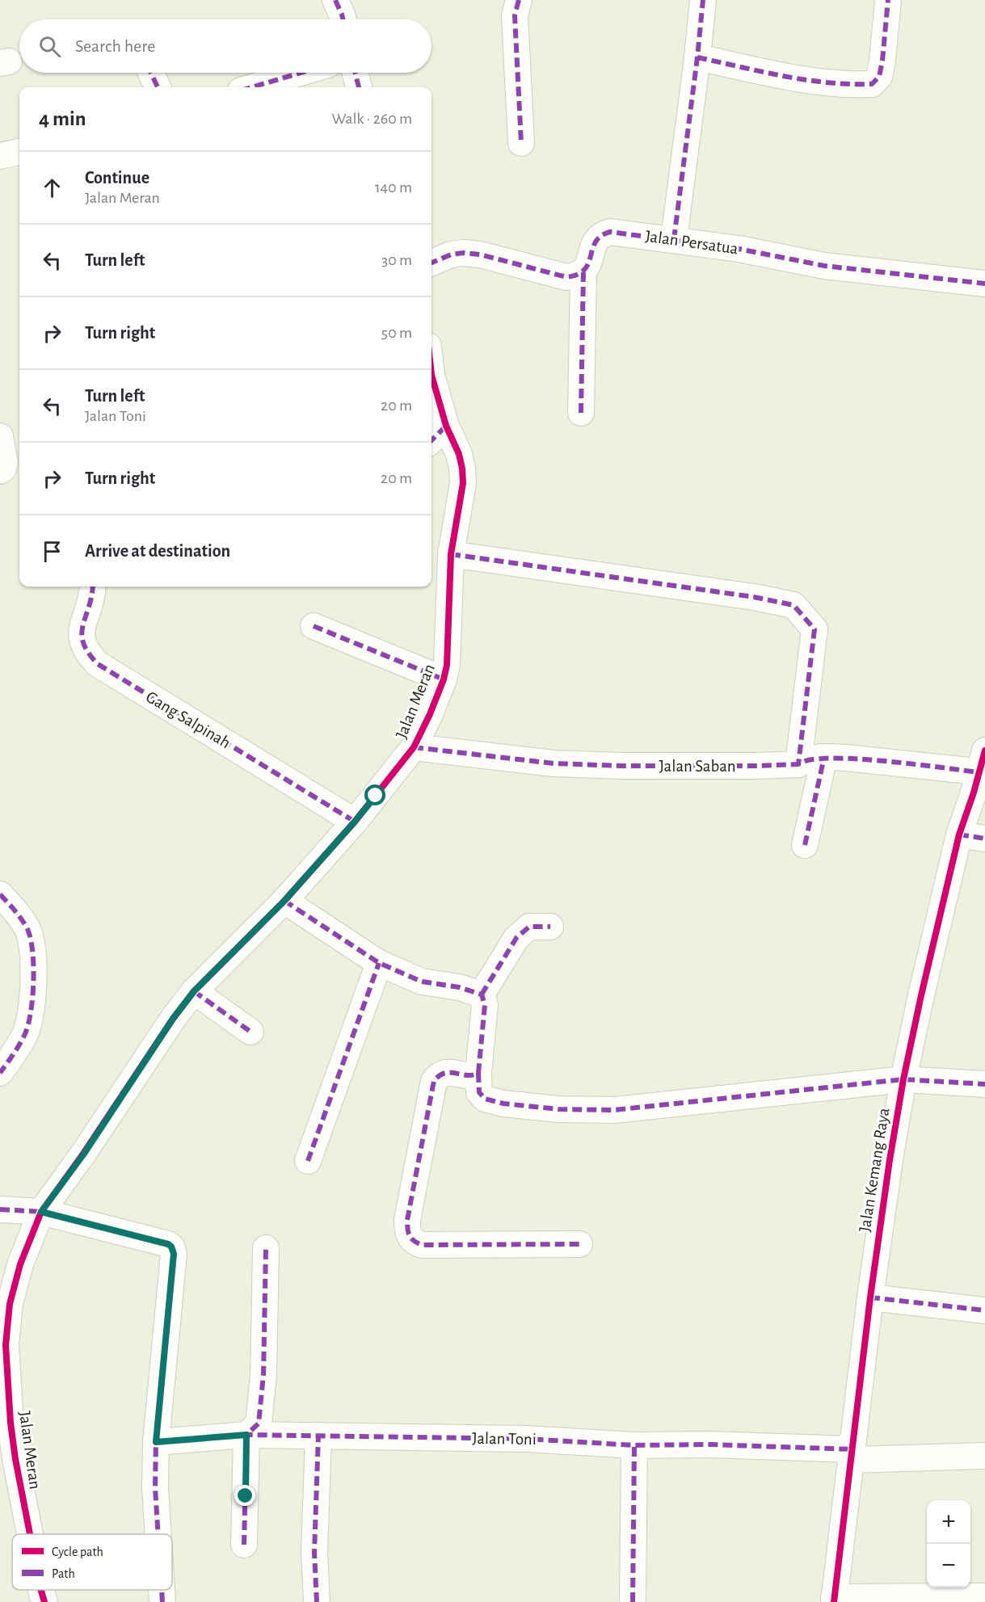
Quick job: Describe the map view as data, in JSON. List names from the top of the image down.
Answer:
{
  "streets": {
    "street": [
      "Jalan Persatua",
      "Jalan Meran",
      "Gang Salpinah",
      "Jalan Saban",
      "Jalan Kemang Raya",
      "Jalan Toni"
    ]
  },
  "crossings": [
    ["Jalan Meran", "Gang Salpinah"],
    ["Jalan Meran", "Jalan Saban"],
    ["Jalan Saban", "Jalan Kemang Raya"],
    ["Jalan Kemang Raya", "Jalan Toni"]
  ],
  "legend": ["Cycle path", "Path"],
  "page": {
    "search": "Search here",
    "heading": ["4 min", "Walk · 260 m"],
    "list": [
      ["Continue", "Jalan Meran", "140 m"],
      ["Turn left", "30 m"],
      ["Turn right", "50 m"],
      ["Turn left", "Jalan Toni", "20 m"],
      ["Turn right", "20 m"],
      "Arrive at destination"
    ],
    "map_buttons": ["+", "−"]
  }
}
